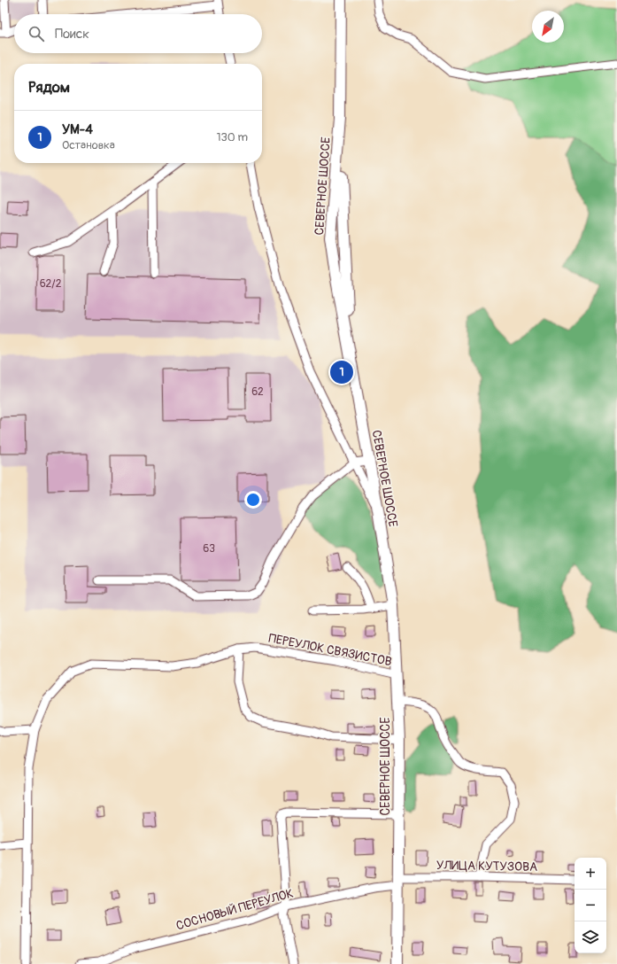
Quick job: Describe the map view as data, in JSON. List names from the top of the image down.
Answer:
{
  "streets": {
    "main road": ["СЕВЕРНОЕ ШОССЕ"],
    "street": ["ПЕРЕУЛОК СВЯЗИСТОВ", "УЛИЦА КУТУЗОВА", "СОСНОВЫЙ ПЕРЕУЛОК"]
  },
  "crossings": [
    ["СЕВЕРНОЕ ШОССЕ", "ПЕРЕУЛОК СВЯЗИСТОВ"],
    ["СЕВЕРНОЕ ШОССЕ", "УЛИЦА КУТУЗОВА"],
    ["СЕВЕРНОЕ ШОССЕ", "СОСНОВЫЙ ПЕРЕУЛОК"],
    ["УЛИЦА КУТУЗОВА", "СОСНОВЫЙ ПЕРЕУЛОК"]
  ],
  "house_numbers": ["62/2", "62", "63"],
  "north": "bottom left",
  "page": {
    "search": "Поиск",
    "heading": "Рядом",
    "list": [
      {
        "mark": "1",
        "name": "УМ-4",
        "note": "Остановка",
        "value": "130 m"
      }
    ],
    "pins": "1",
    "map_buttons": ["+", "−"]
  }
}
